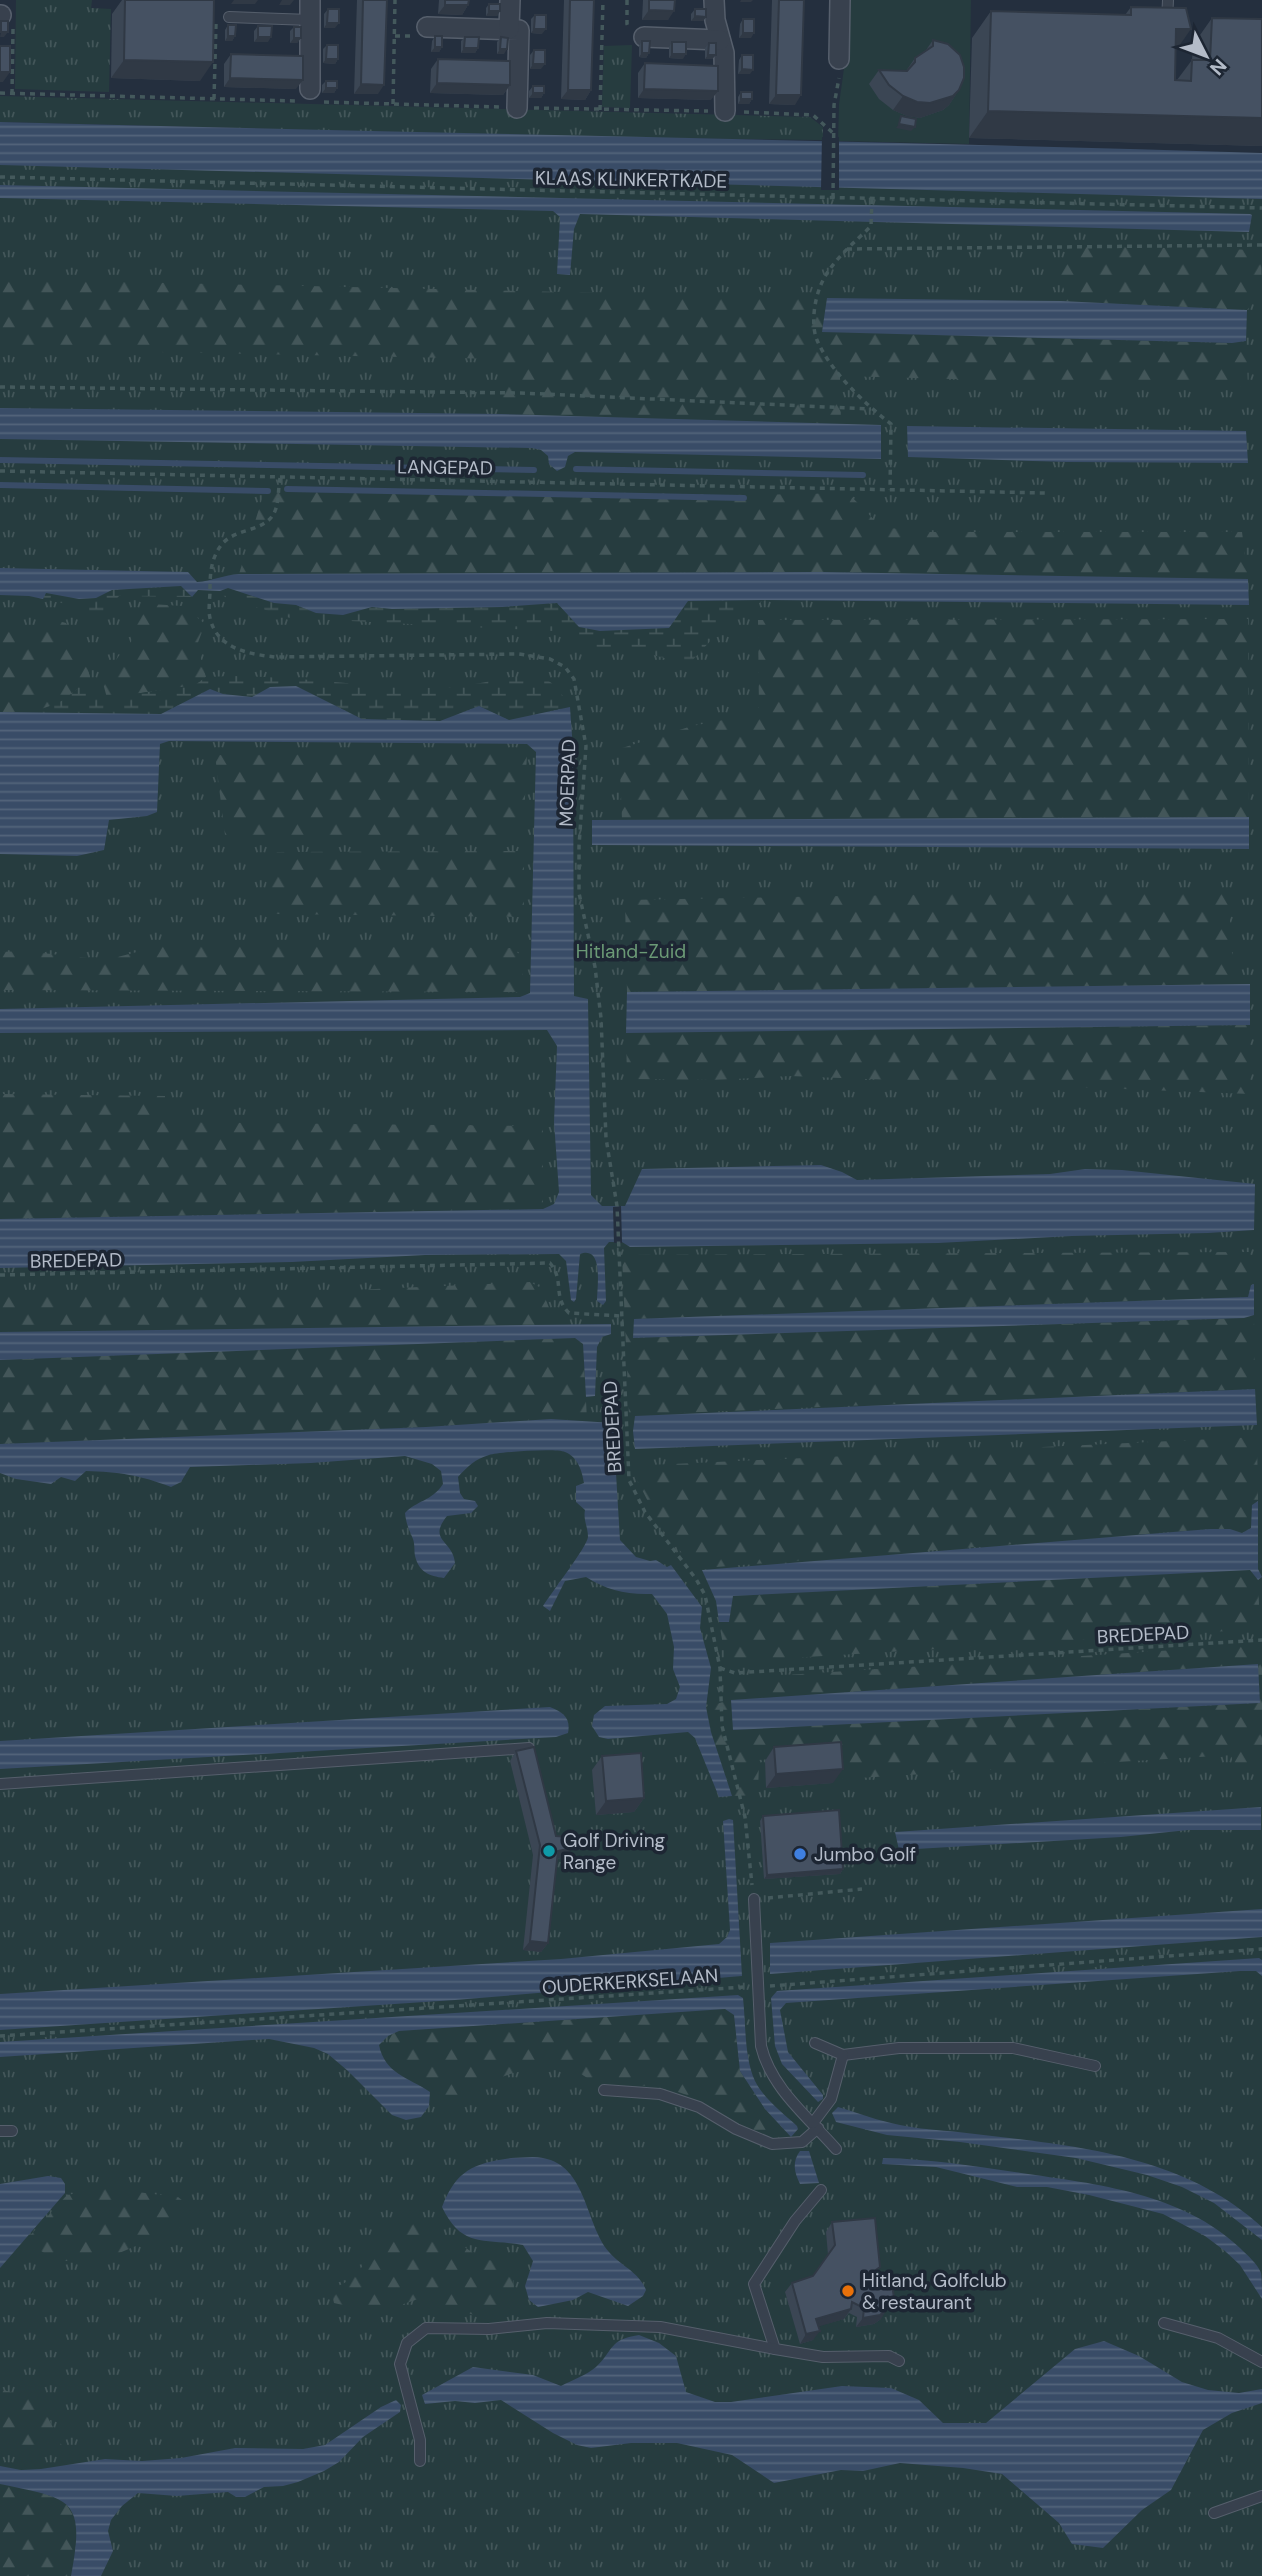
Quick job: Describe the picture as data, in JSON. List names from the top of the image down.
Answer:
{
  "streets": {
    "path": [
      "KLAAS KLINKERTKADE",
      "LANGEPAD",
      "MOERPAD",
      "BREDEPAD",
      "OUDERKERKSELAAN"
    ]
  },
  "crossings": [
    ["LANGEPAD", "MOERPAD"],
    ["MOERPAD", "BREDEPAD"]
  ],
  "parks": ["Hitland-Zuid"],
  "places": ["Golf Driving Range", "Jumbo Golf", "Hitland, Golfclub & restaurant"],
  "north": "bottom right"
}
